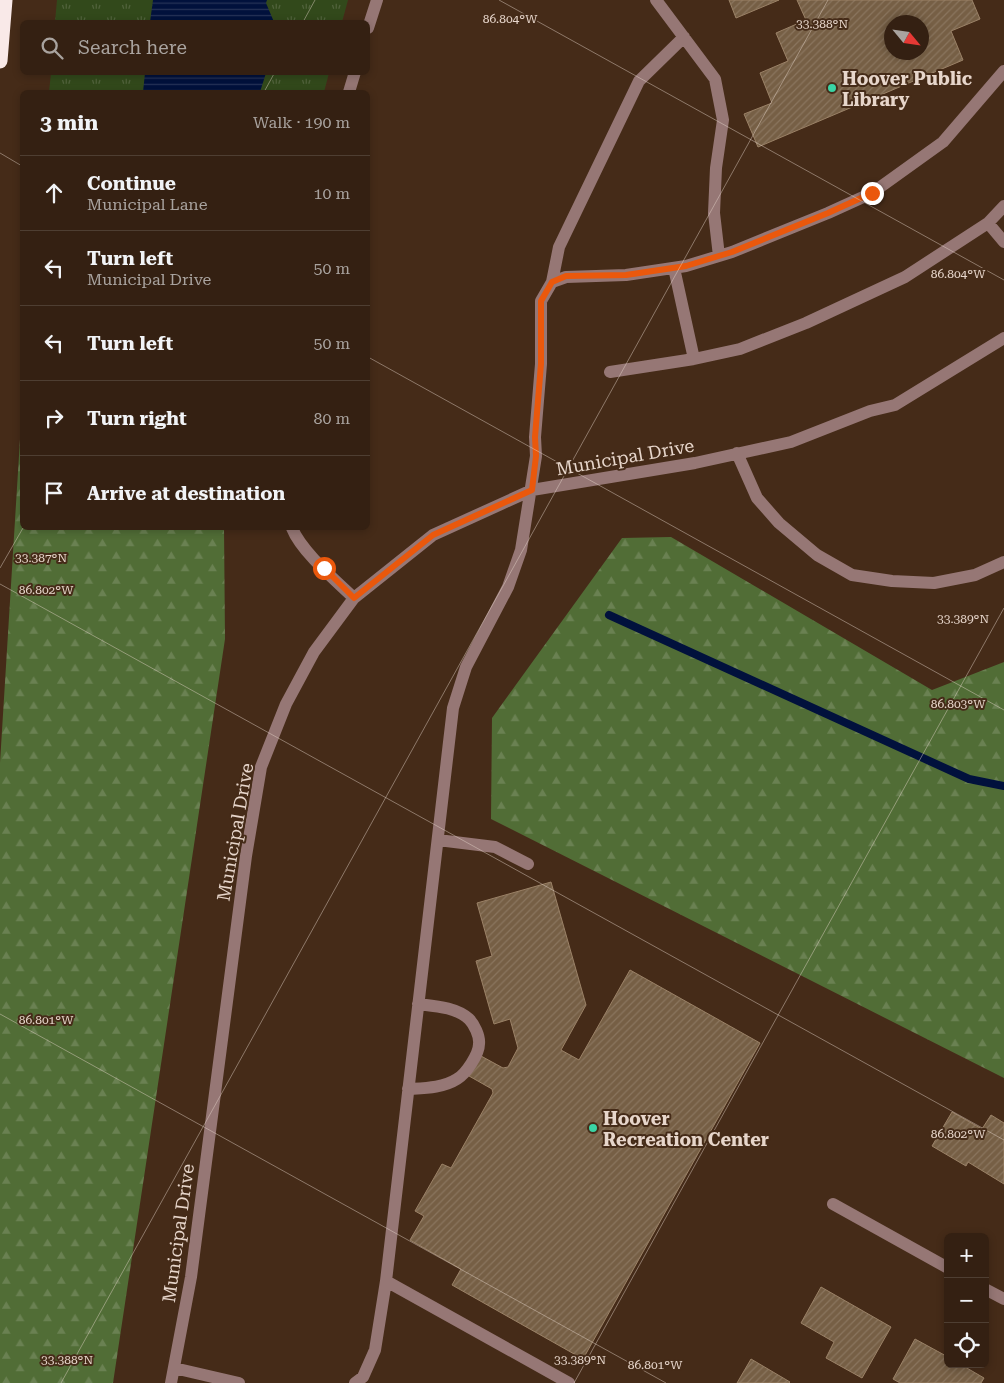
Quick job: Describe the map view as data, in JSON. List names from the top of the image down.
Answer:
{
  "streets": {
    "street": ["Municipal Drive"]
  },
  "places": ["Hoover Public Library", "Hoover Recreation Center"],
  "north": "bottom right",
  "page": {
    "search": "Search here",
    "heading": ["3 min", "Walk · 190 m"],
    "list": [
      ["Continue", "Municipal Lane", "10 m"],
      ["Turn left", "Municipal Drive", "50 m"],
      ["Turn left", "50 m"],
      ["Turn right", "80 m"],
      "Arrive at destination"
    ],
    "map_buttons": ["+", "−"]
  },
  "coordinates": [
    "86.804°W",
    "33.388°N",
    "33.387°N",
    "86.802°W",
    "33.389°N",
    "86.803°W",
    "86.801°W"
  ]
}
